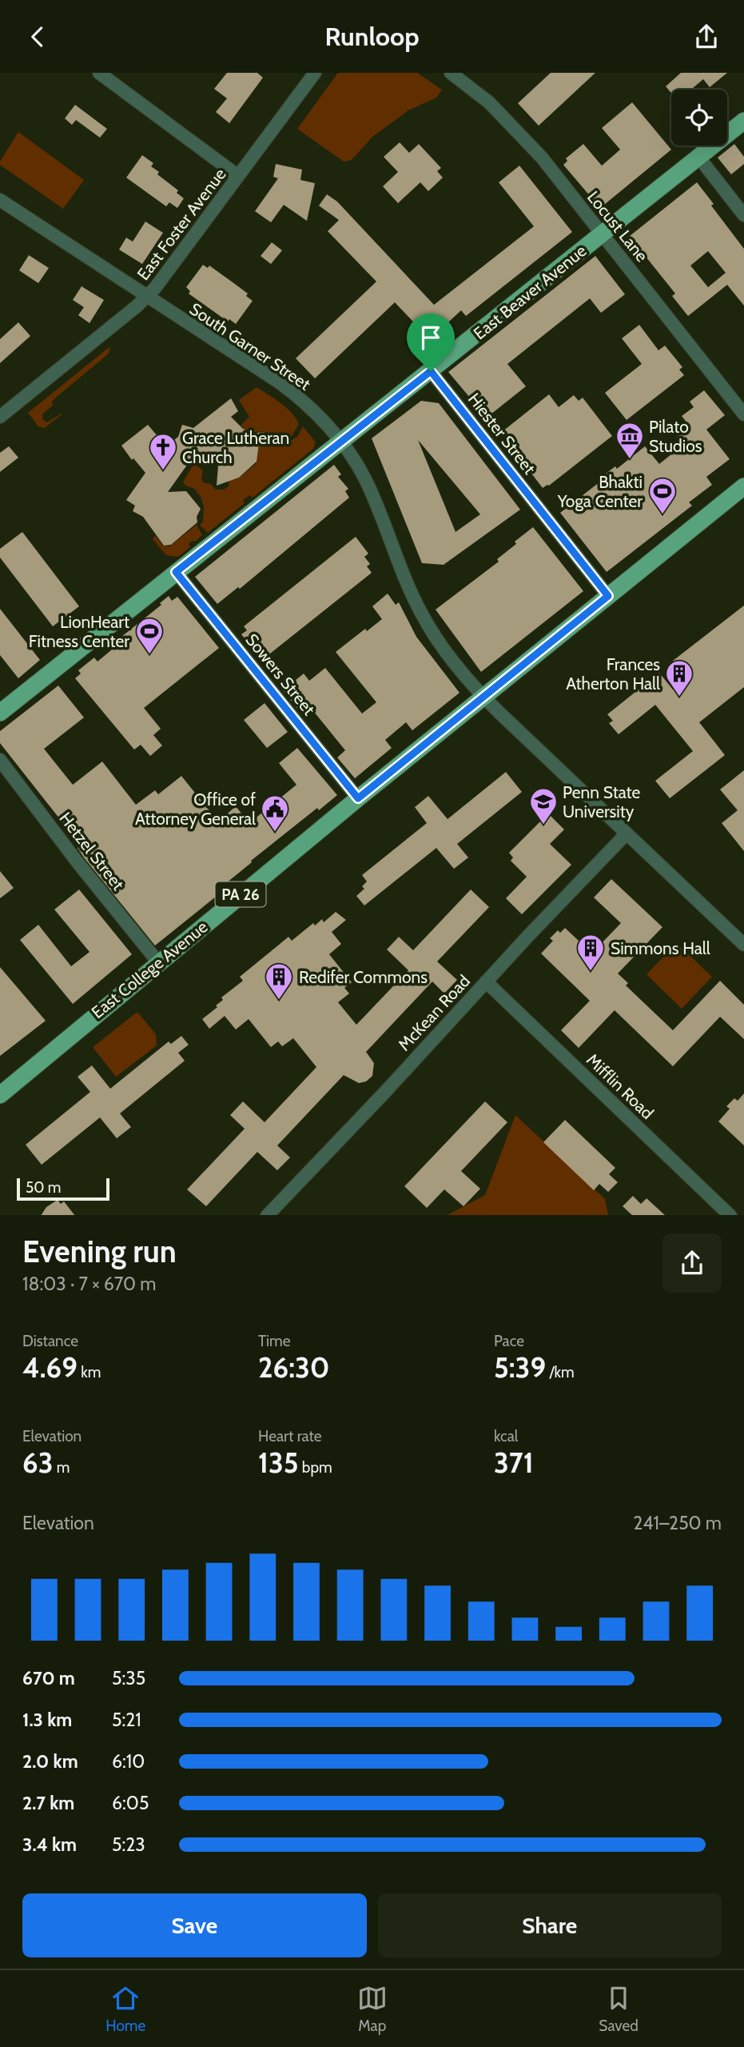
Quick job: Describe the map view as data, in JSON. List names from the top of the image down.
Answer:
{
  "streets": {
    "main road": ["East Beaver Avenue", "PA 26", "East College Avenue"],
    "street": [
      "East Foster Avenue",
      "Locust Lane",
      "South Garner Street",
      "Hiester Street",
      "Sowers Street",
      "Hetzel Street",
      "McKean Road",
      "Mifflin Road"
    ]
  },
  "crossings": [
    ["East Foster Avenue", "South Garner Street"],
    ["Locust Lane", "East Beaver Avenue"],
    ["East Beaver Avenue", "South Garner Street"],
    ["East Beaver Avenue", "Hiester Street"],
    ["East Beaver Avenue", "Sowers Street"],
    ["South Garner Street", "East College Avenue"],
    ["South Garner Street", "McKean Road"],
    ["Hiester Street", "East College Avenue"],
    ["Sowers Street", "East College Avenue"],
    ["Hetzel Street", "East College Avenue"],
    ["McKean Road", "Mifflin Road"]
  ],
  "places": {
    "museum": ["Pilato Studios"],
    "church": ["Grace Lutheran Church"],
    "sports": ["Bhakti Yoga Center", "LionHeart Fitness Center"],
    "building": ["Frances Atherton Hall", "Simmons Hall", "Redifer Commons"],
    "school or university": ["Penn State University"],
    "public building": ["Office of Attorney General"]
  },
  "scale_bar": "50 m",
  "page": {
    "header": "Runloop",
    "scale": "50 m",
    "heading": ["Evening run", "18:03 · 7 × 670 m"],
    "stats": [
      ["Distance", "4.69 km"],
      ["Time", "26:30"],
      ["Pace", "5:39 /km"],
      ["Elevation", "63 m"],
      ["Heart rate", "135 bpm"],
      ["kcal", "371"]
    ],
    "chart": ["Elevation", "241–250 m"],
    "list": [
      {
        "name": "670 m",
        "note": "5:35"
      },
      {
        "name": "1.3 km",
        "note": "5:21"
      },
      {
        "name": "2.0 km",
        "note": "6:10"
      },
      {
        "name": "2.7 km",
        "note": "6:05"
      },
      {
        "name": "3.4 km",
        "note": "5:23"
      }
    ],
    "buttons": ["Save", "Share"],
    "tabs": ["Home", "Map", "Saved"]
  }
}
